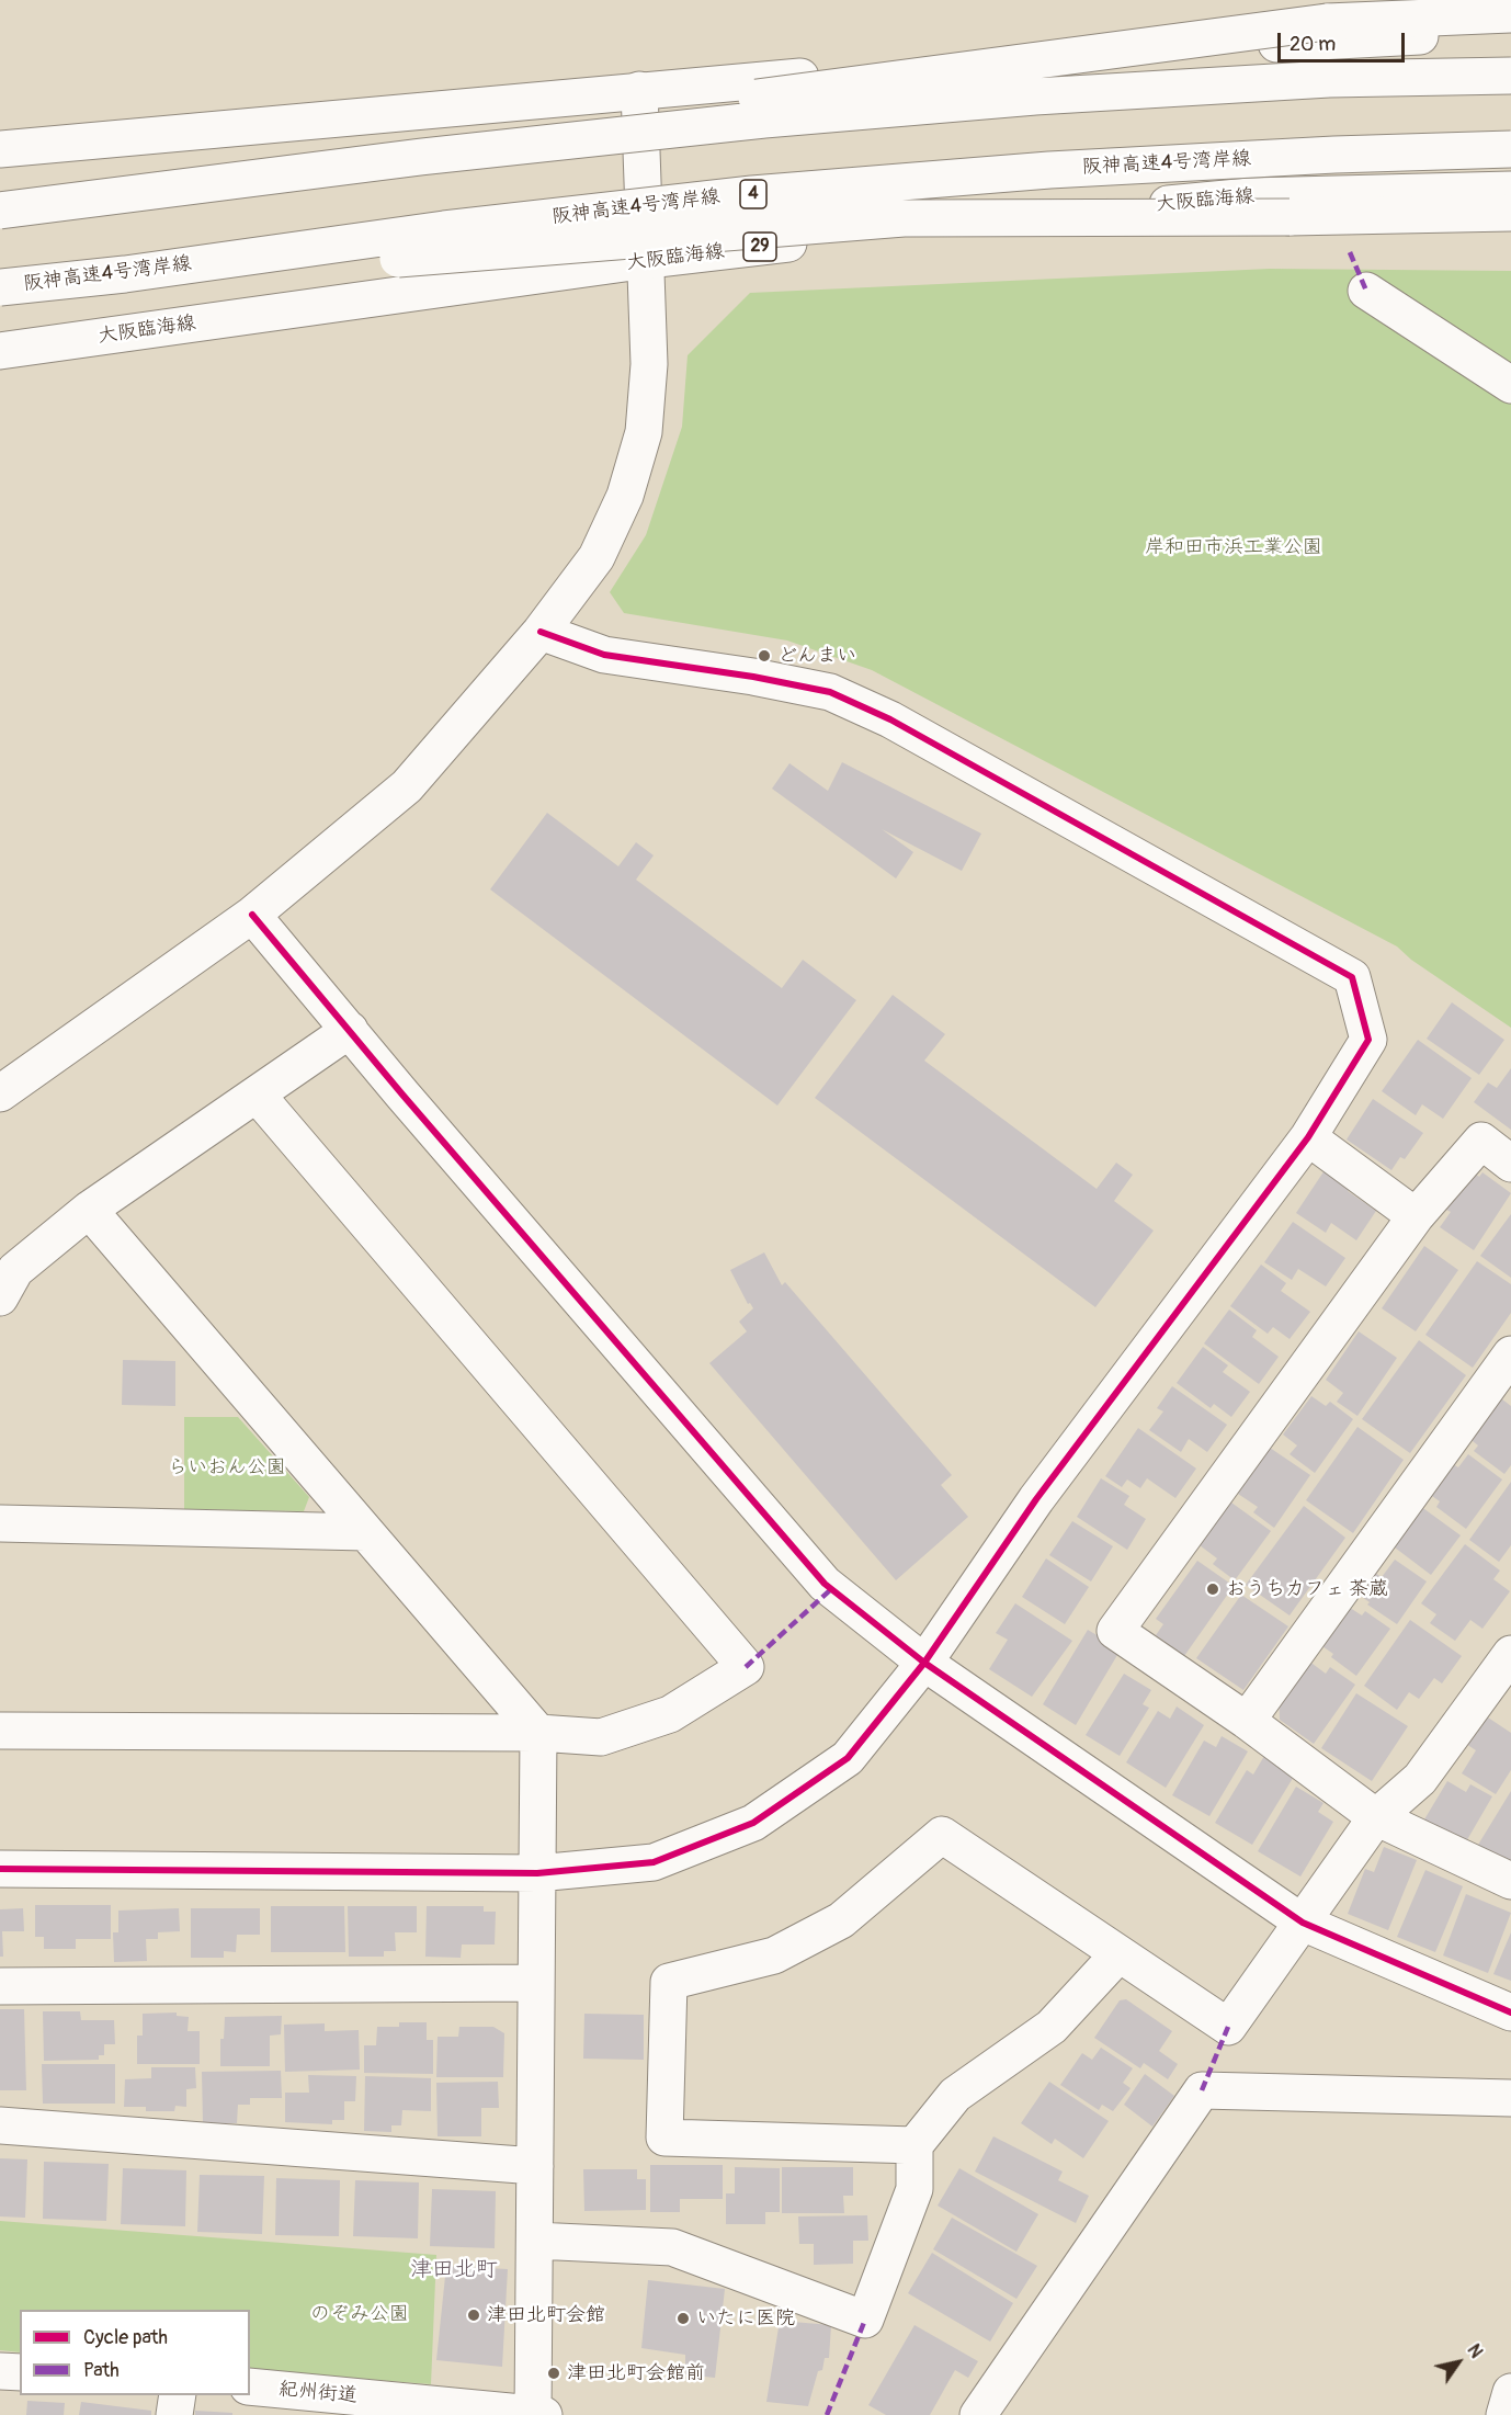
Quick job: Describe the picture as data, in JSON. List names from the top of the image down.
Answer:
{
  "streets": {
    "main road": [
      "阪神高速4号湾岸線",
      "4",
      "大阪臨海線",
      "29",
      "紀州街道"
    ]
  },
  "crossings": [
    ["阪神高速4号湾岸線", "4"],
    ["4", "大阪臨海線"]
  ],
  "districts": ["津田北町"],
  "parks": ["岸和田市浜工業公園", "らいおん公園", "のぞみ公園"],
  "places": [
    "どんまい",
    "おうちカフェ 茶蔵",
    "津田北町会館",
    "いたに医院",
    "津田北町会館前"
  ],
  "legend": ["Cycle path", "Path"],
  "scale_bar": "20 m",
  "north": "top right"
}
